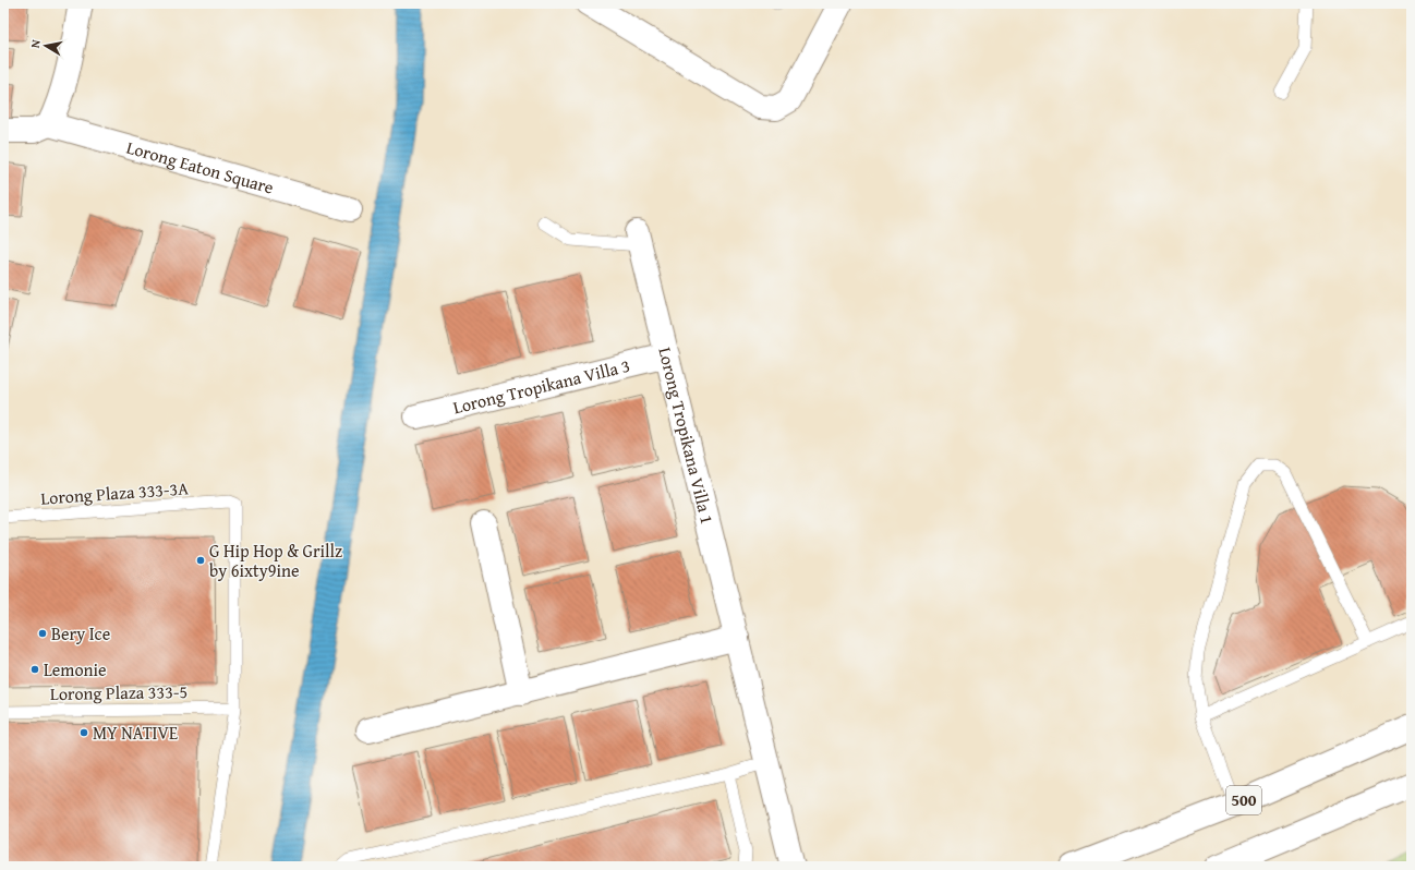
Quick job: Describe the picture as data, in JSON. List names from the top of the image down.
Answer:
{
  "streets": {
    "street": [
      "Lorong Eaton Square",
      "Lorong Tropikana Villa 3",
      "Lorong Tropikana Villa 1",
      "500"
    ],
    "lane": ["Lorong Plaza 333-3A", "Lorong Plaza 333-5"]
  },
  "crossings": [
    ["Lorong Tropikana Villa 3", "Lorong Tropikana Villa 1"],
    ["Lorong Plaza 333-3A", "Lorong Plaza 333-5"]
  ],
  "places": [
    "G Hip Hop & Grillz by 6ixty9ine",
    "Bery Ice",
    "Lemonie",
    "MY NATIVE"
  ],
  "north": "left"
}
